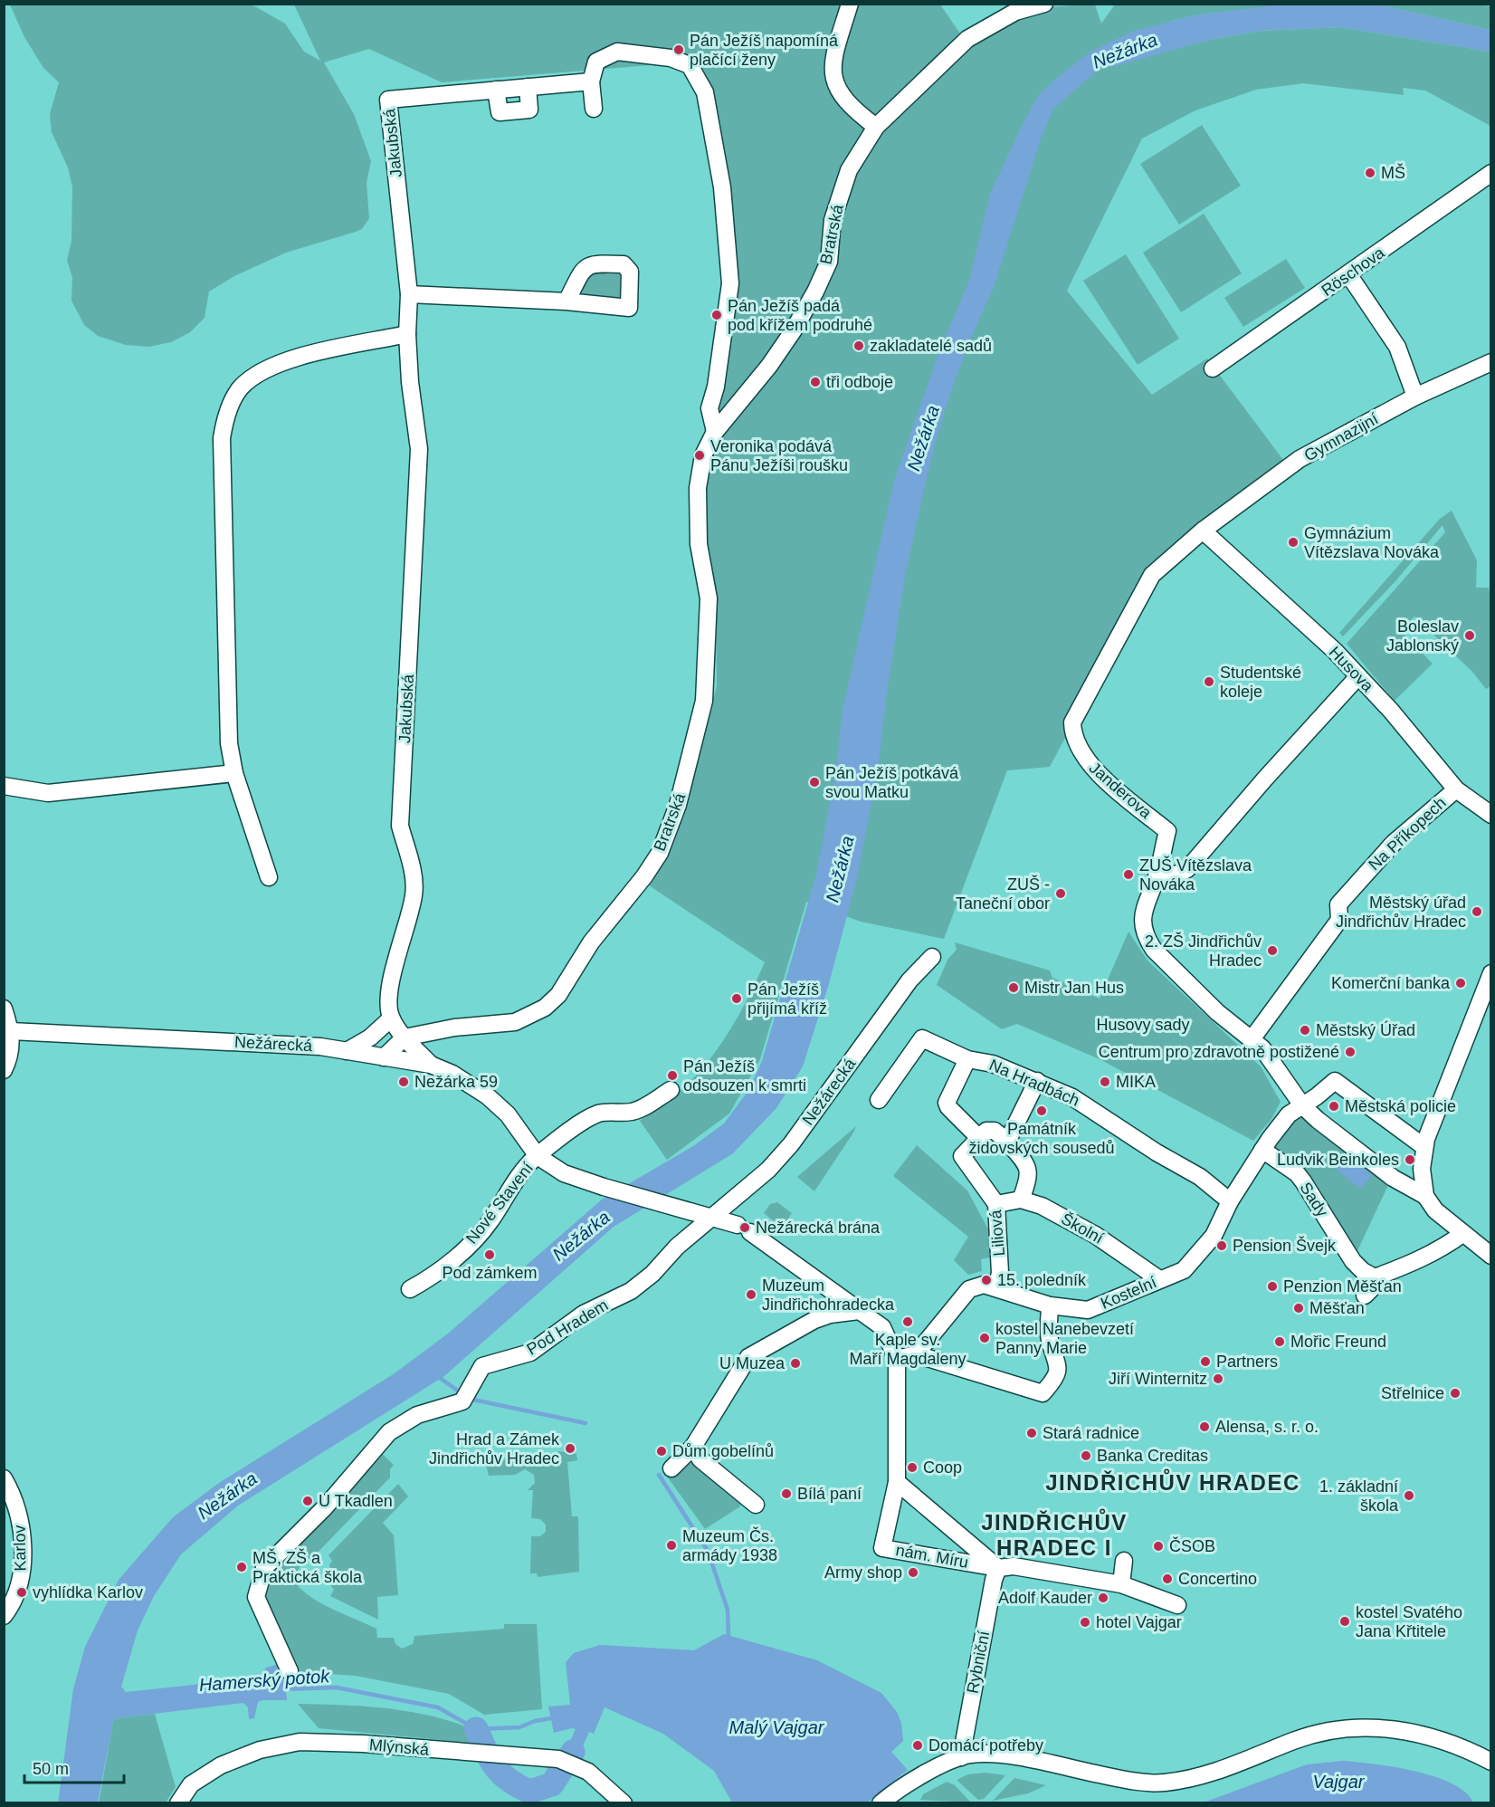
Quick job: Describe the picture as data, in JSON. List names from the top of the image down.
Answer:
{
  "streets": {
    "street": [
      "Jakubská",
      "Bratrská",
      "Röschova",
      "Gymnazijní",
      "Husova",
      "Janderova",
      "Na Příkopech",
      "Nežárecká",
      "Na Hradbách",
      "Sady",
      "Nové Stavení",
      "Školní",
      "Liliová",
      "Kostelní",
      "Pod Hradem",
      "Karlov",
      "nám. Míru",
      "Rybniční",
      "Mlýnská"
    ]
  },
  "crossings": [
    ["Gymnazijní", "Husova"],
    ["Gymnazijní", "Janderova"],
    ["Husova", "Janderova"],
    ["Husova", "Na Příkopech"],
    ["Janderova", "Na Příkopech"],
    ["Nežárecká", "Nové Stavení"],
    ["Nežárecká", "Pod Hradem"],
    ["Na Hradbách", "Kostelní"],
    ["Sady", "Kostelní"],
    ["Školní", "Liliová"],
    ["Školní", "Kostelní"],
    ["Liliová", "Kostelní"],
    ["nám. Míru", "Rybniční"]
  ],
  "districts": ["JINDŘICHŮV HRADEC", "JINDŘICHŮV HRADEC I"],
  "water": [
    "Nežárka",
    "Hamerský potok",
    "Malý Vajgar",
    "Vajgar"
  ],
  "parks": ["Husovy sady"],
  "places": [
    "Pán Ježíš napomíná plačící ženy",
    "MŠ",
    "Pán Ježíš padá pod křížem podruhé",
    "zakladatelé sadů",
    "tři odboje",
    "Veronika podává Pánu Ježíši roušku",
    "Gymnázium Vítězslava Nováka",
    "Boleslav Jablonský",
    "Studentské koleje",
    "Pán Ježíš potkává svou Matku",
    "ZUŠ Vítězslava Nováka",
    "ZUŠ - Taneční obor",
    "Městský úřad Jindřichův Hradec",
    "2. ZŠ Jindřichův Hradec",
    "Komerční banka",
    "Mistr Jan Hus",
    "Pán Ježíš přijímá kříž",
    "Městský Úřad",
    "Centrum pro zdravotně postižené",
    "Pán Ježíš odsouzen k smrti",
    "Nežárka 59",
    "MIKA",
    "Městská policie",
    "Památník židovských sousedů",
    "Ludvik Beinkoles",
    "Nežárecká brána",
    "Pension Švejk",
    "Pod zámkem",
    "15. poledník",
    "Penzion Měšťan",
    "Muzeum Jindřichohradecka",
    "Měšťan",
    "Kaple sv. Maří Magdaleny",
    "kostel Nanebevzetí Panny Marie",
    "Mořic Freund",
    "Partners",
    "U Muzea",
    "Jiří Winternitz",
    "Střelnice",
    "Alensa, s. r. o.",
    "Stará radnice",
    "Hrad a Zámek Jindřichův Hradec",
    "Dům gobelínů",
    "Banka Creditas",
    "Coop",
    "Bílá paní",
    "1. základní škola",
    "U Tkadlen",
    "Muzeum Čs. armády 1938",
    "ČSOB",
    "MŠ, ZŠ a Praktická škola",
    "Army shop",
    "Concertino",
    "vyhlídka Karlov",
    "Adolf Kauder",
    "kostel Svatého Jana Křtitele",
    "hotel Vajgar",
    "Domácí potřeby"
  ],
  "scale_bar": "50 m"
}
